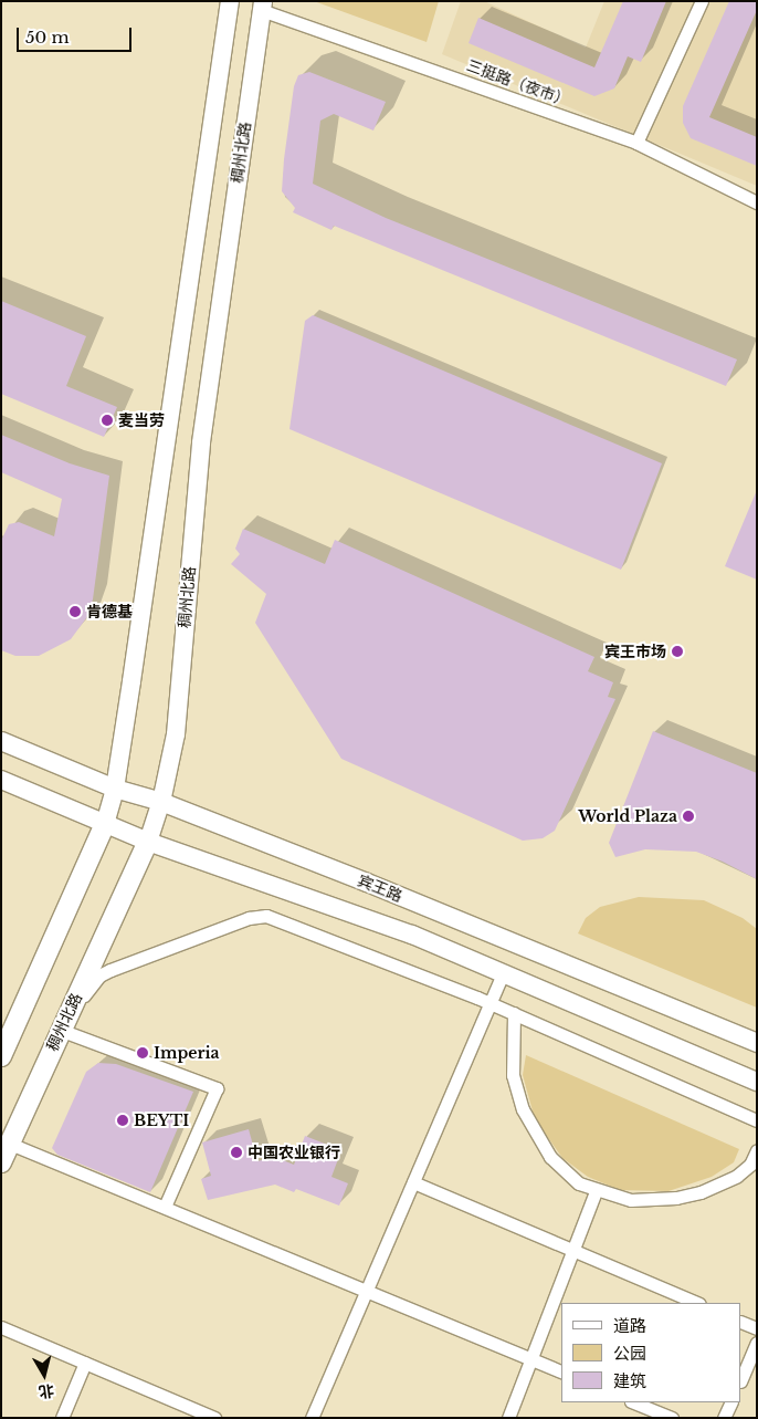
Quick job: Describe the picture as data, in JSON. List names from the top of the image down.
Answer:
{
  "streets": {
    "main road": ["稠州北路", "宾王路"],
    "street": ["三挺路（夜市）"]
  },
  "crossings": [
    ["三挺路（夜市）", "稠州北路"],
    ["稠州北路", "宾王路"]
  ],
  "places": [
    "麦当劳",
    "肯德基",
    "宾王市场",
    "World Plaza",
    "Imperia",
    "BEYTI",
    "中国农业银行"
  ],
  "legend": ["道路", "公园", "建筑"],
  "scale_bar": "50 m",
  "north": "bottom"
}
